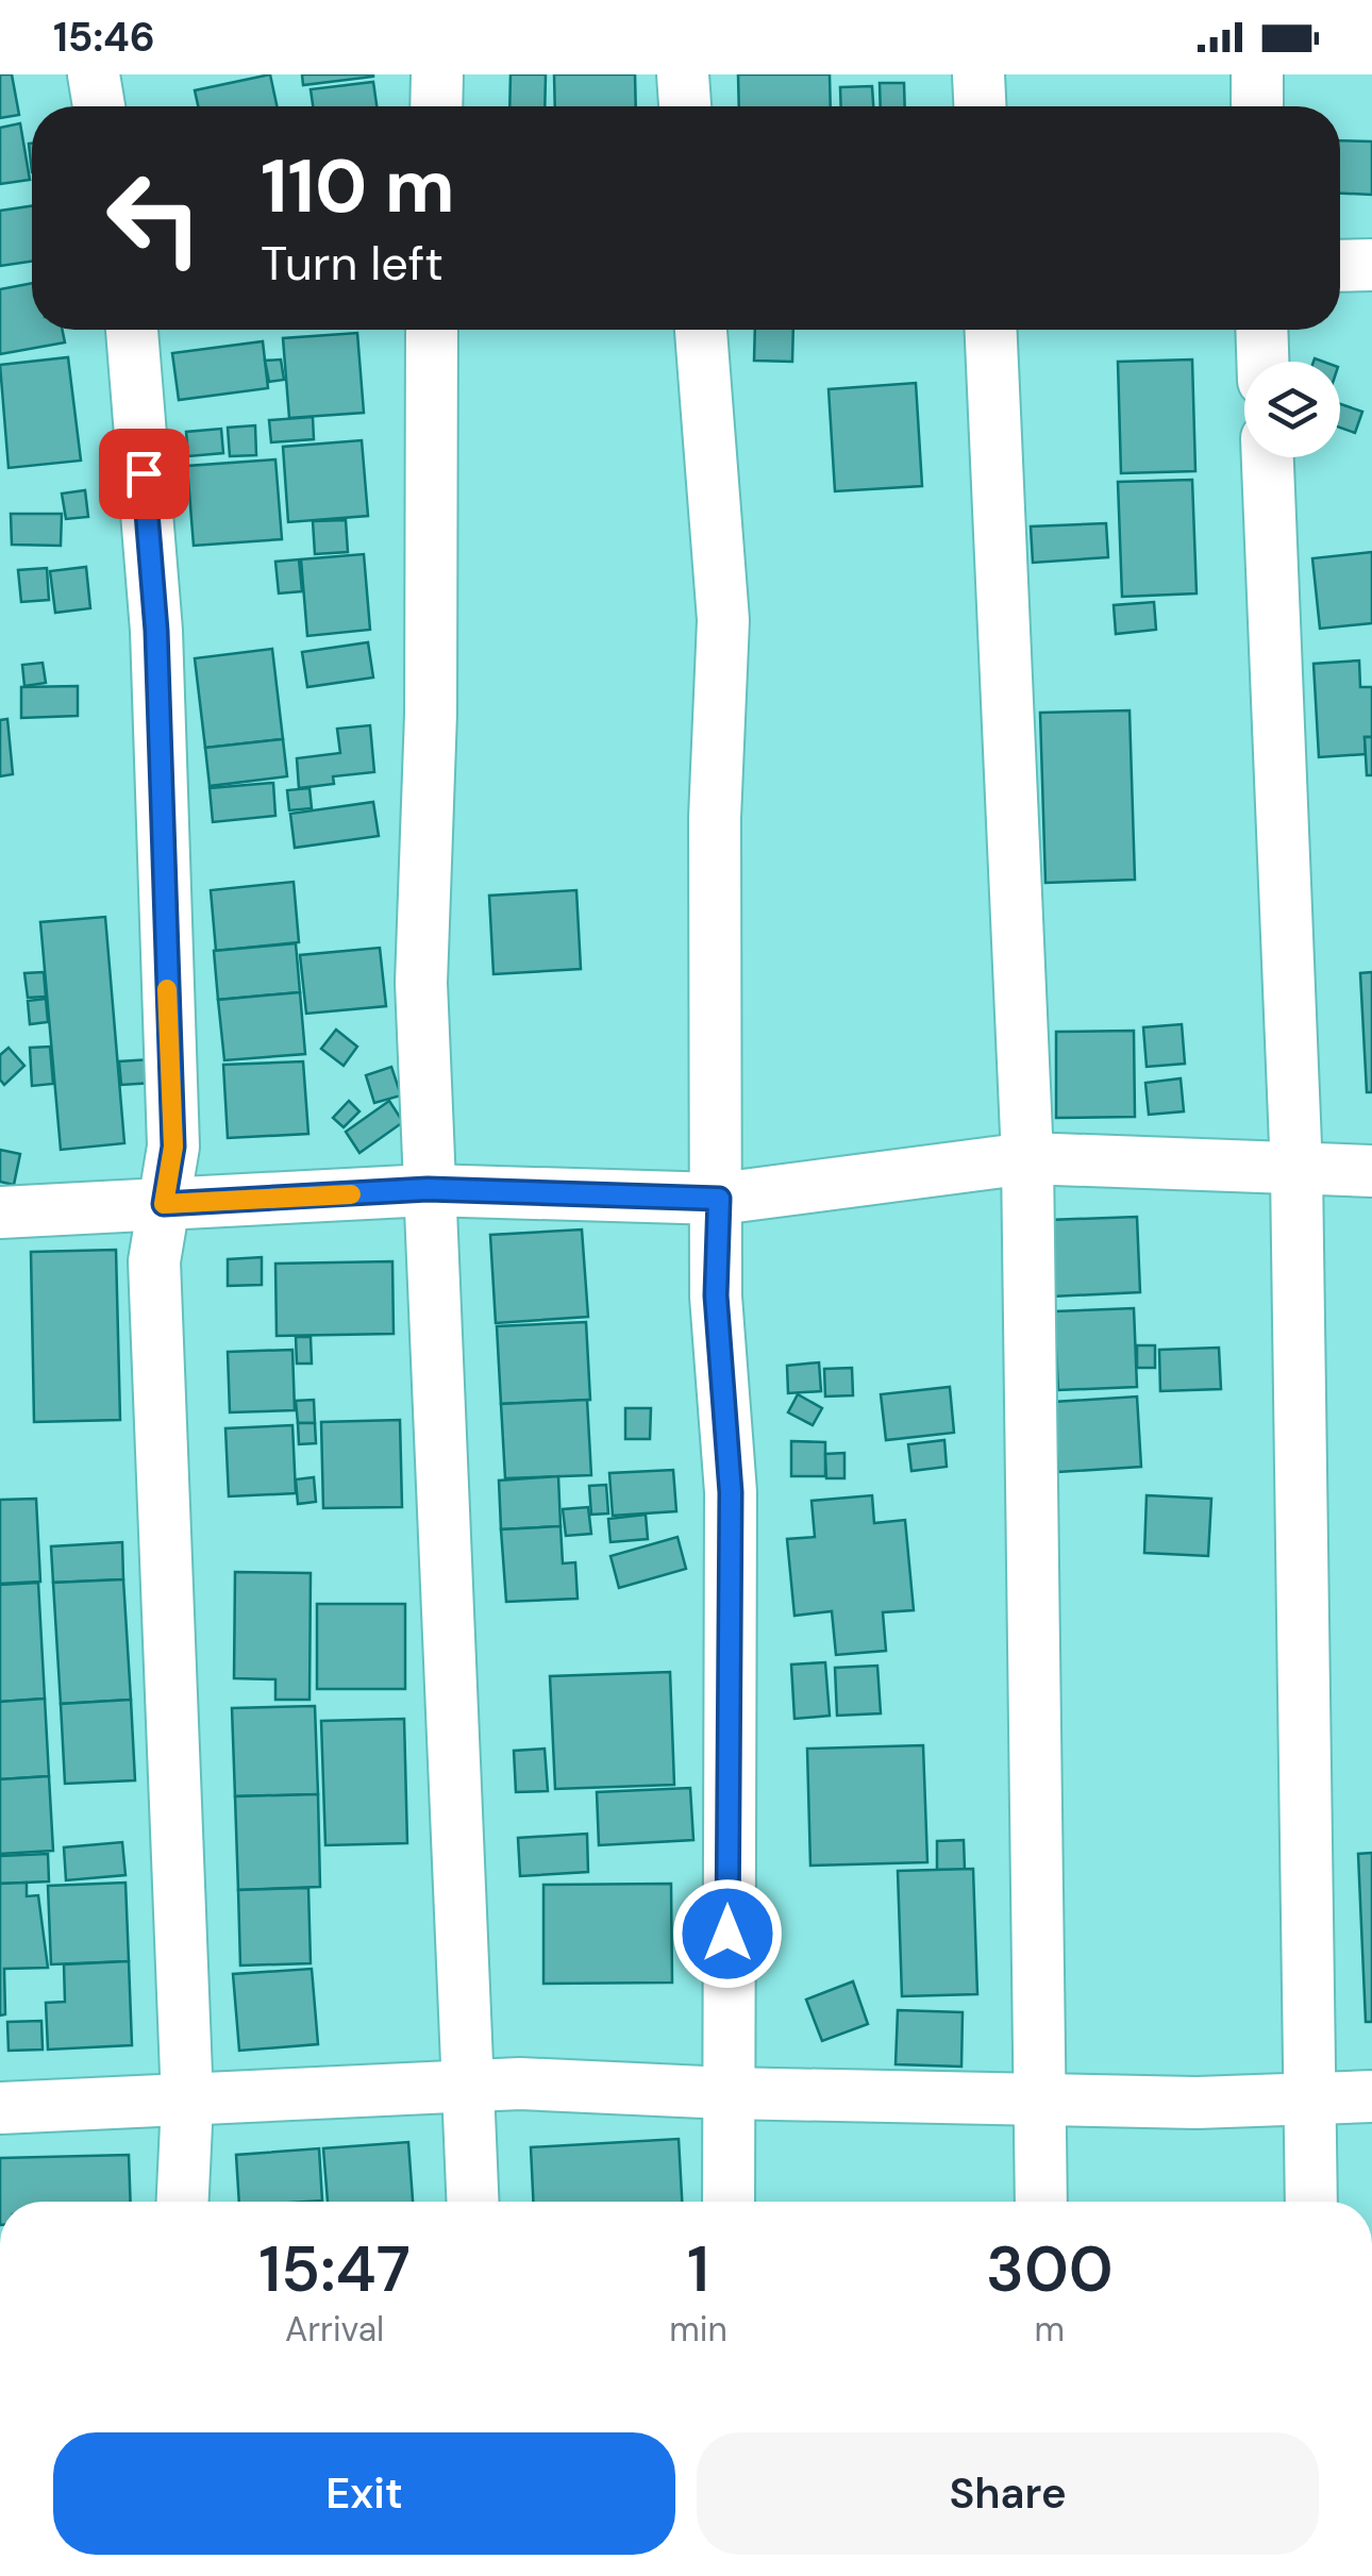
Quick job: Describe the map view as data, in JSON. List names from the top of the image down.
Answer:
{
  "page": {
    "status": "15:46",
    "turn": ["110 m", "Turn left"],
    "eta": [
      "15:47",
      "Arrival",
      "1",
      "min",
      "300",
      "m"
    ],
    "buttons": ["Exit", "Share"]
  }
}
